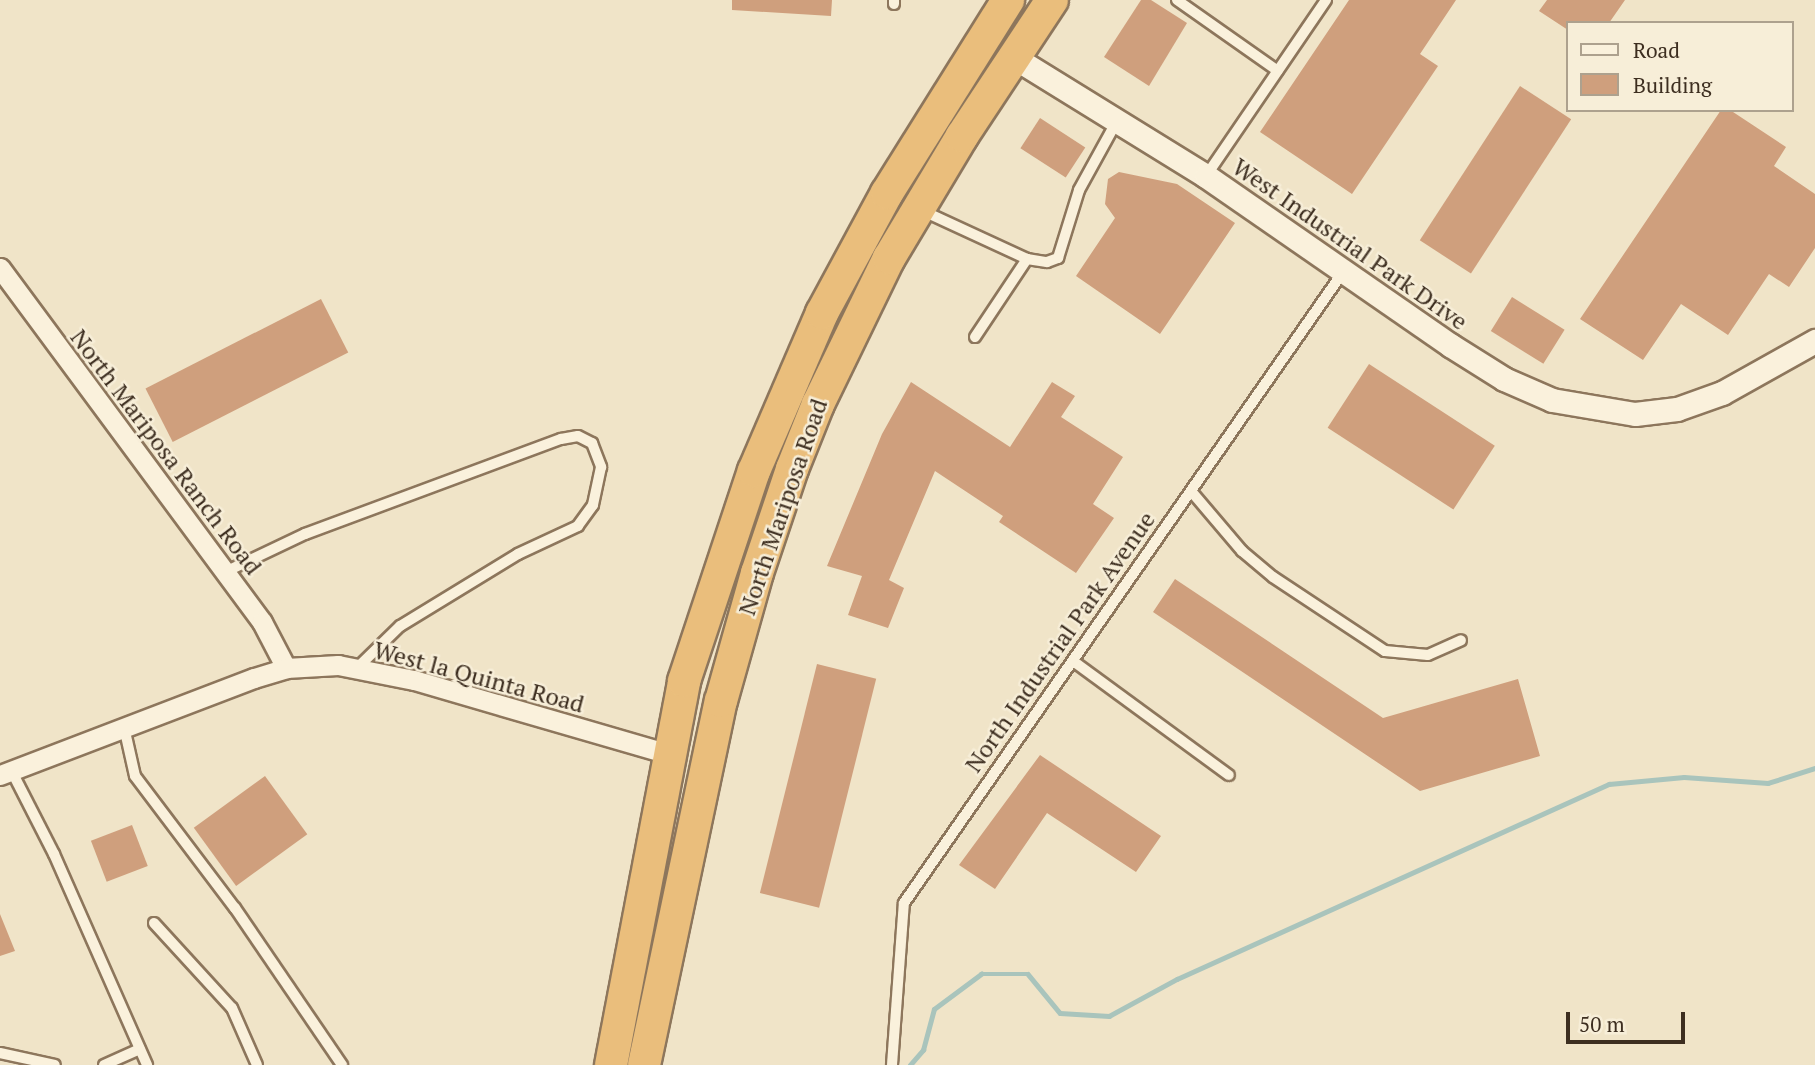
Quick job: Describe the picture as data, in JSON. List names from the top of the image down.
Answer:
{
  "streets": {
    "highway": ["North Mariposa Road"],
    "street": ["West Industrial Park Drive", "North Mariposa Ranch Road", "West la Quinta Road"],
    "lane": ["North Industrial Park Avenue"]
  },
  "crossings": [
    ["West Industrial Park Drive", "North Mariposa Road"],
    ["West Industrial Park Drive", "North Industrial Park Avenue"],
    ["North Mariposa Ranch Road", "West la Quinta Road"],
    ["North Mariposa Road", "West la Quinta Road"]
  ],
  "legend": ["Road", "Building"],
  "scale_bar": "50 m"
}
